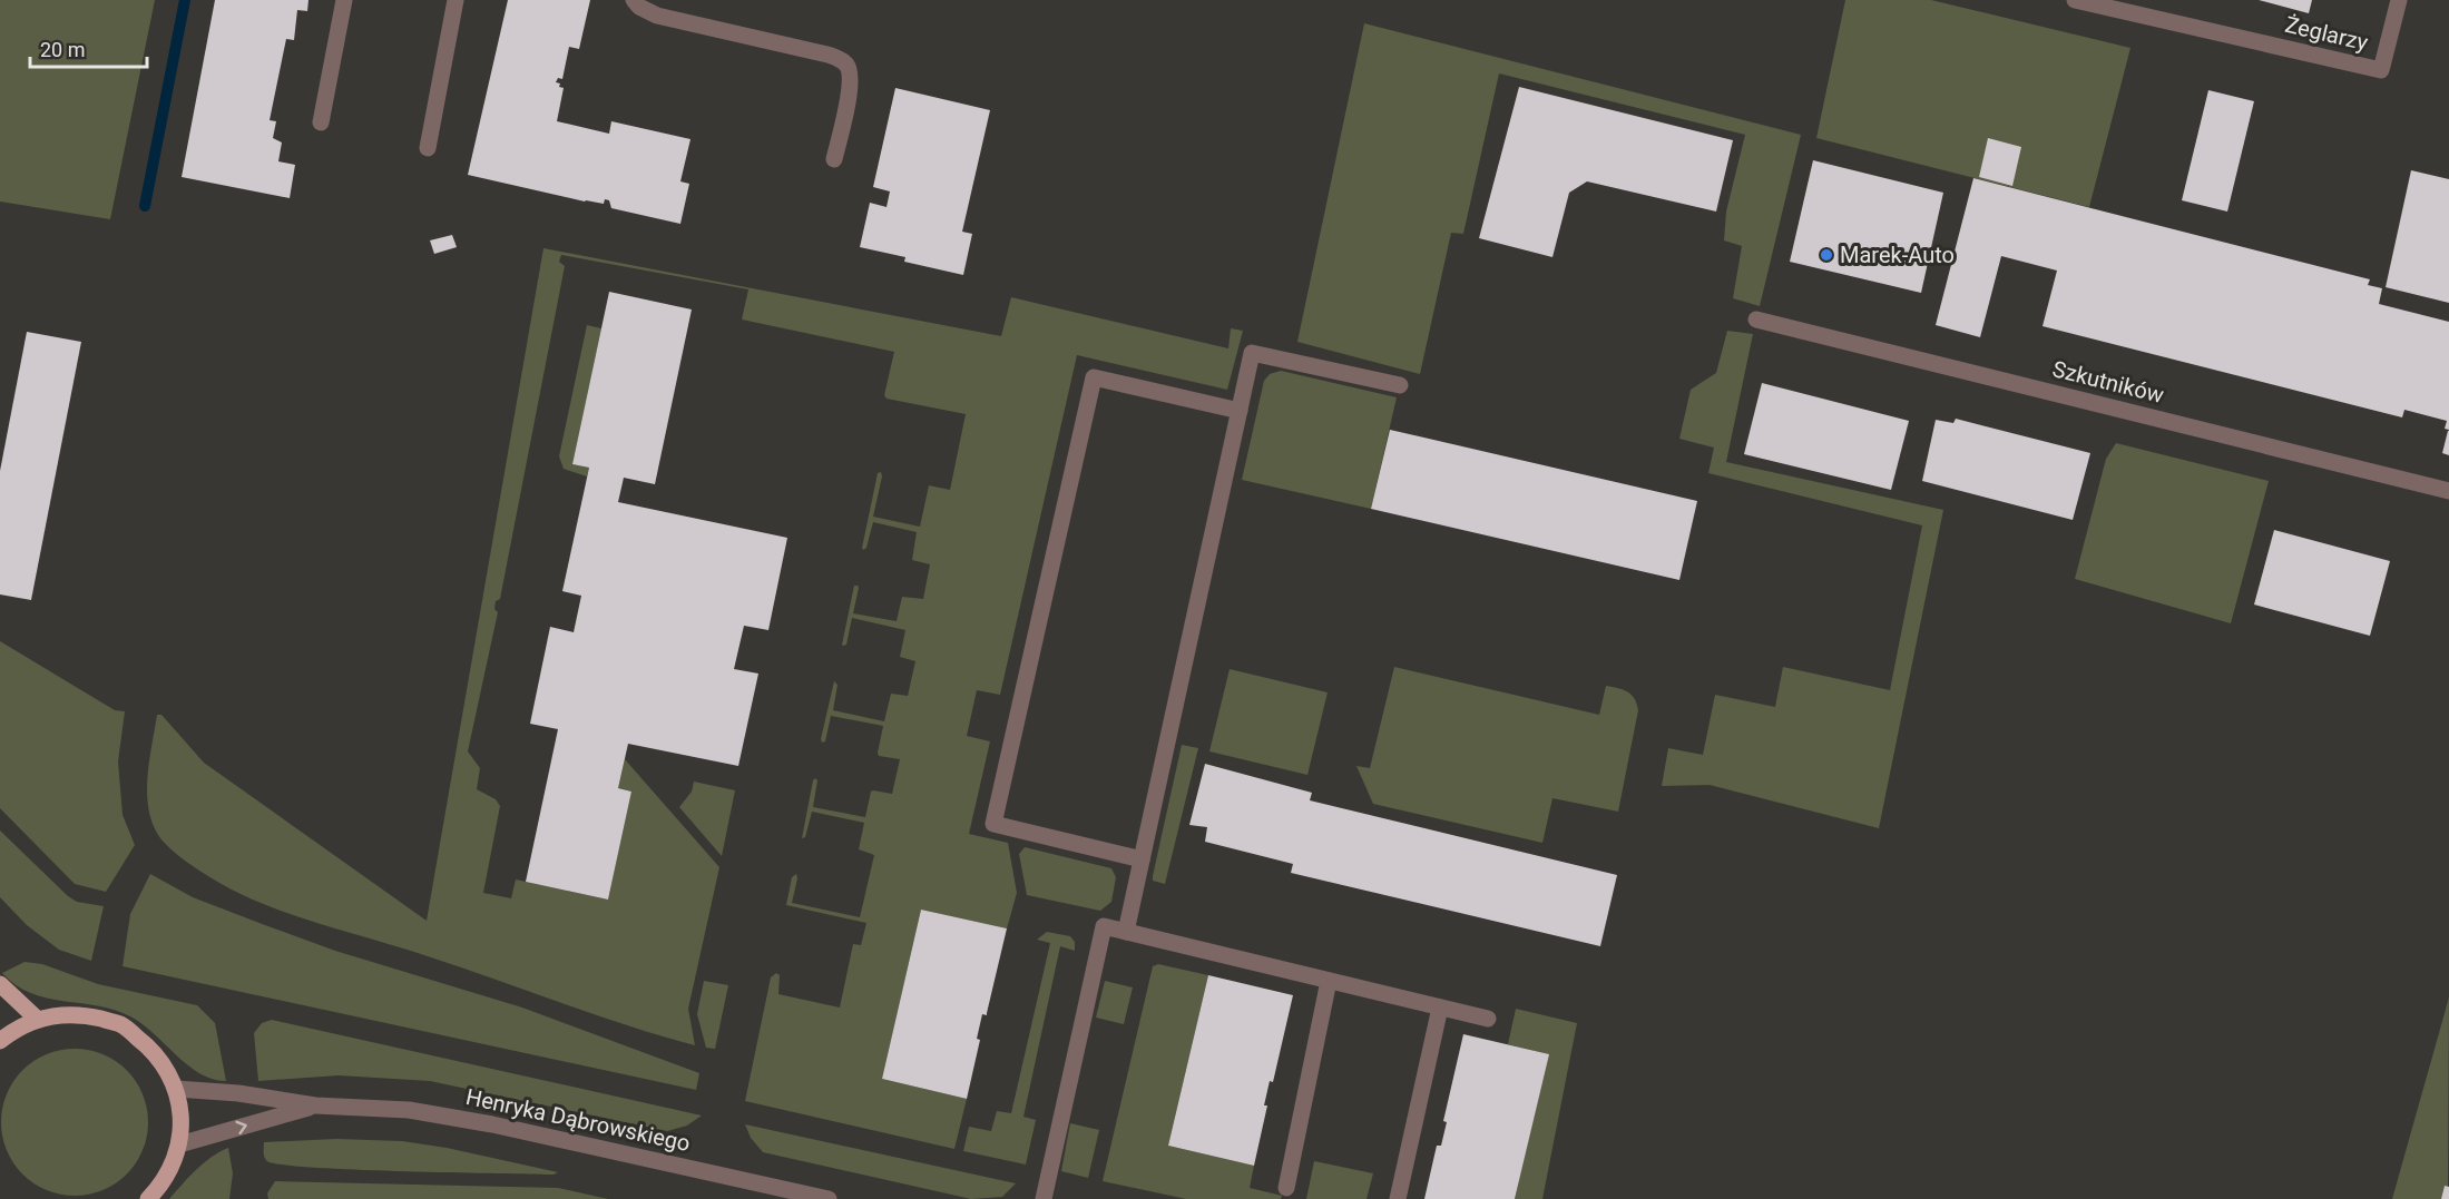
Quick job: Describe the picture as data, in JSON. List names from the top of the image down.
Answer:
{
  "streets": {
    "street": ["Żeglarzy", "Szkutników", "Henryka Dąbrowskiego"]
  },
  "places": ["Marek-Auto"],
  "scale_bar": "20 m"
}
